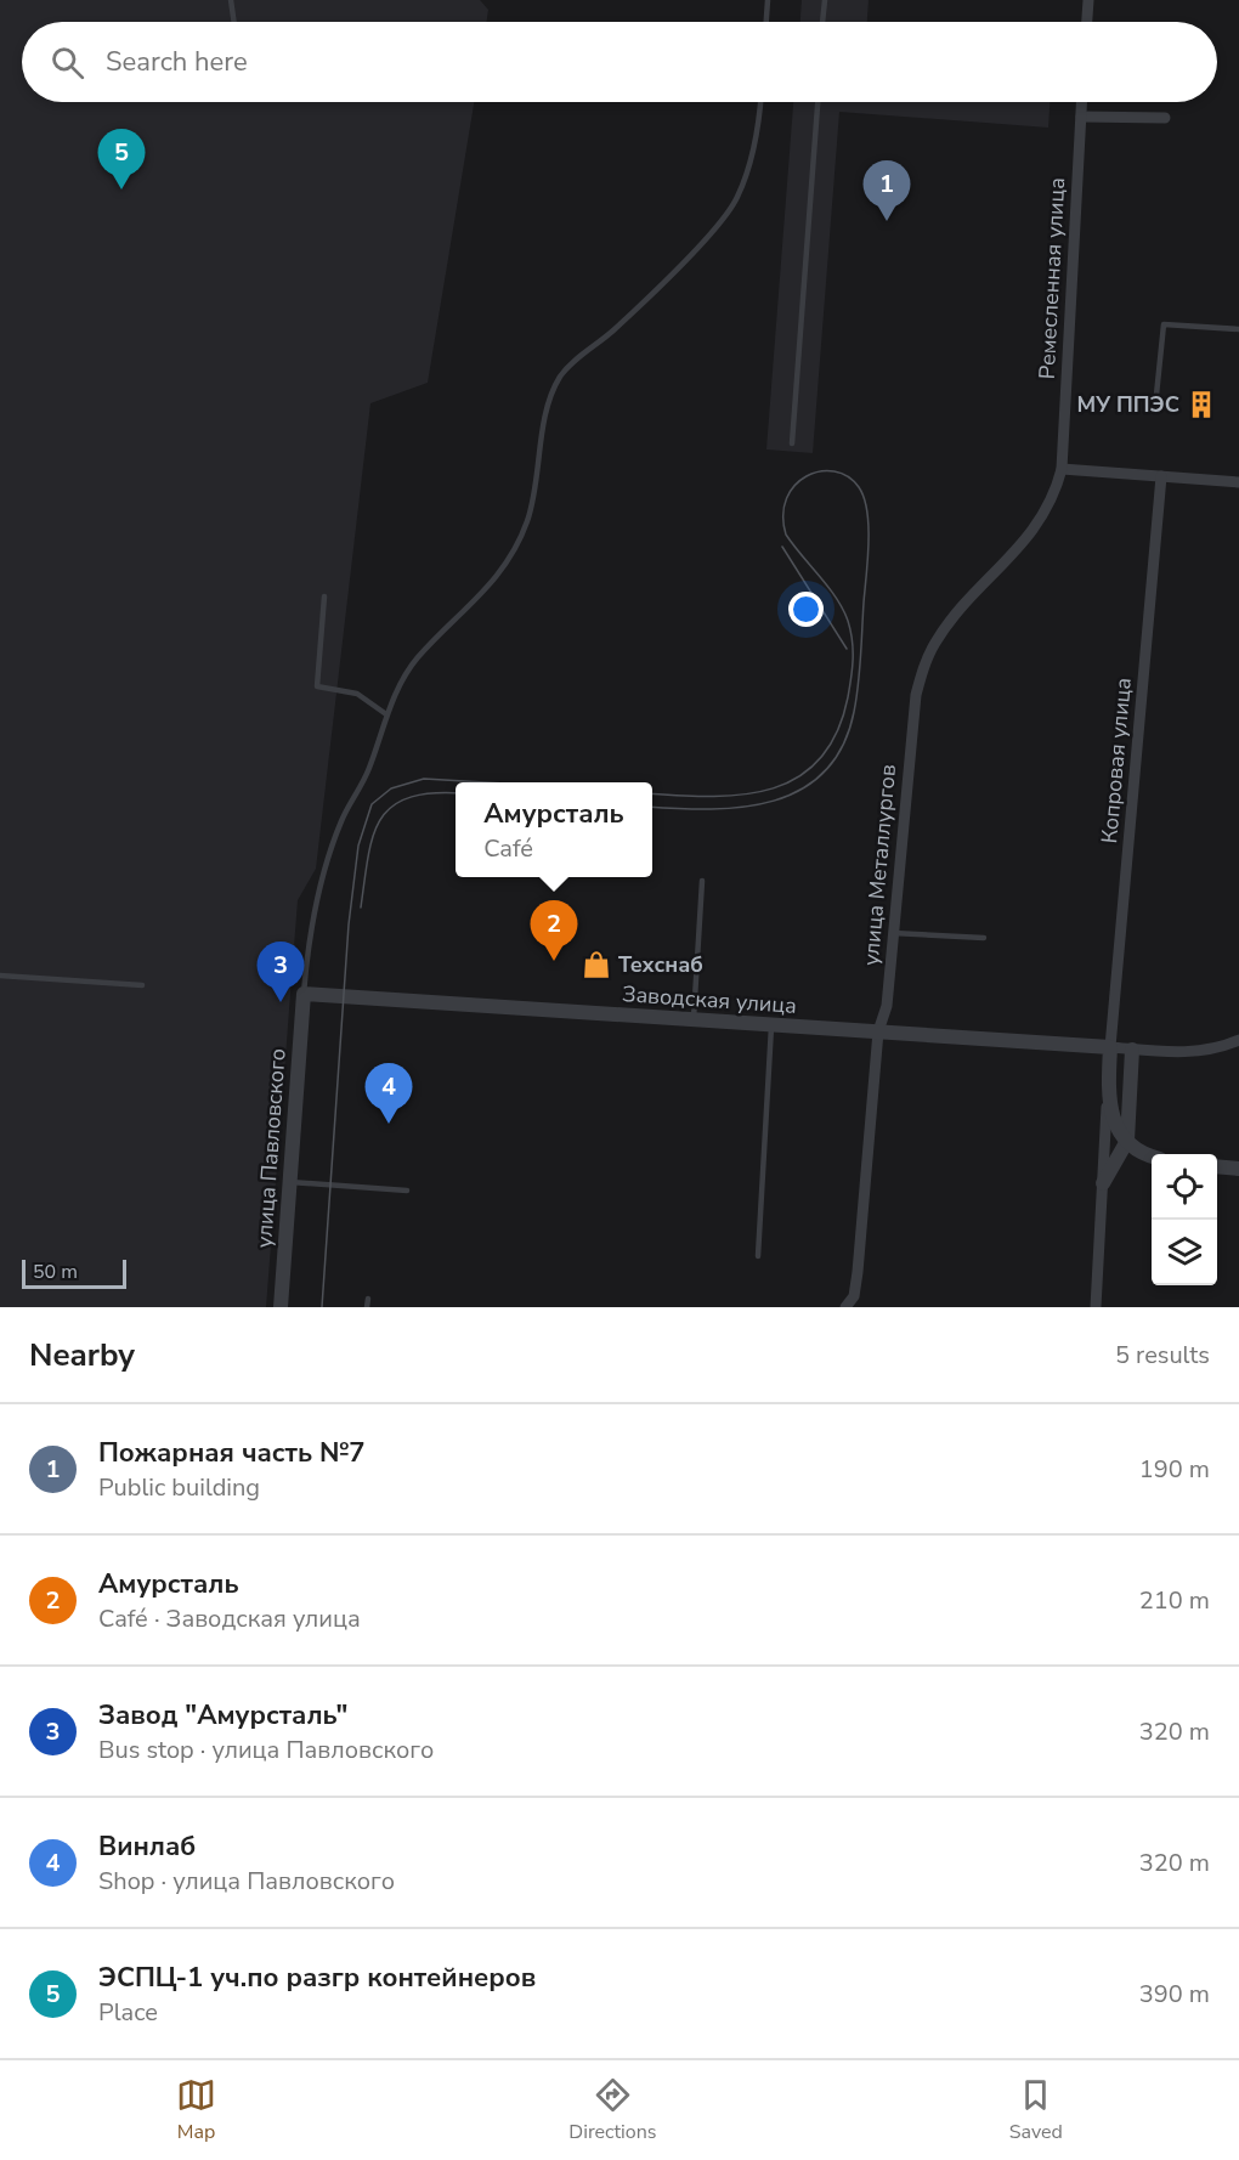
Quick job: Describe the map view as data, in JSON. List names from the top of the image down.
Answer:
{
  "streets": {
    "street": [
      "Ремесленная улица",
      "Копровая улица",
      "улица Металлургов",
      "Заводская улица",
      "улица Павловского"
    ]
  },
  "crossings": [
    ["Ремесленная улица", "улица Металлургов"],
    ["Копровая улица", "Заводская улица"],
    ["улица Металлургов", "Заводская улица"],
    ["Заводская улица", "улица Павловского"]
  ],
  "places": {
    "building": ["МУ ППЭС"],
    "shop": ["Техснаб"]
  },
  "scale_bar": "50 m",
  "page": {
    "search": "Search here",
    "pins": [
      "5",
      "1",
      "2",
      "3",
      "4"
    ],
    "popup": ["Амурсталь", "Café"],
    "scale": "50 m",
    "heading": ["Nearby", "5 results"],
    "list": [
      {
        "mark": "1",
        "name": "Пожарная часть №7",
        "note": "Public building",
        "value": "190 m"
      },
      {
        "mark": "2",
        "name": "Амурсталь",
        "note": "Café · Заводская улица",
        "value": "210 m"
      },
      {
        "mark": "3",
        "name": "Завод \"Амурсталь\"",
        "note": "Bus stop · улица Павловского",
        "value": "320 m"
      },
      {
        "mark": "4",
        "name": "Винлаб",
        "note": "Shop · улица Павловского",
        "value": "320 m"
      },
      {
        "mark": "5",
        "name": "ЭСПЦ-1 уч.по разгр контейнеров",
        "note": "Place",
        "value": "390 m"
      }
    ],
    "nav": ["Map", "Directions", "Saved"]
  }
}
